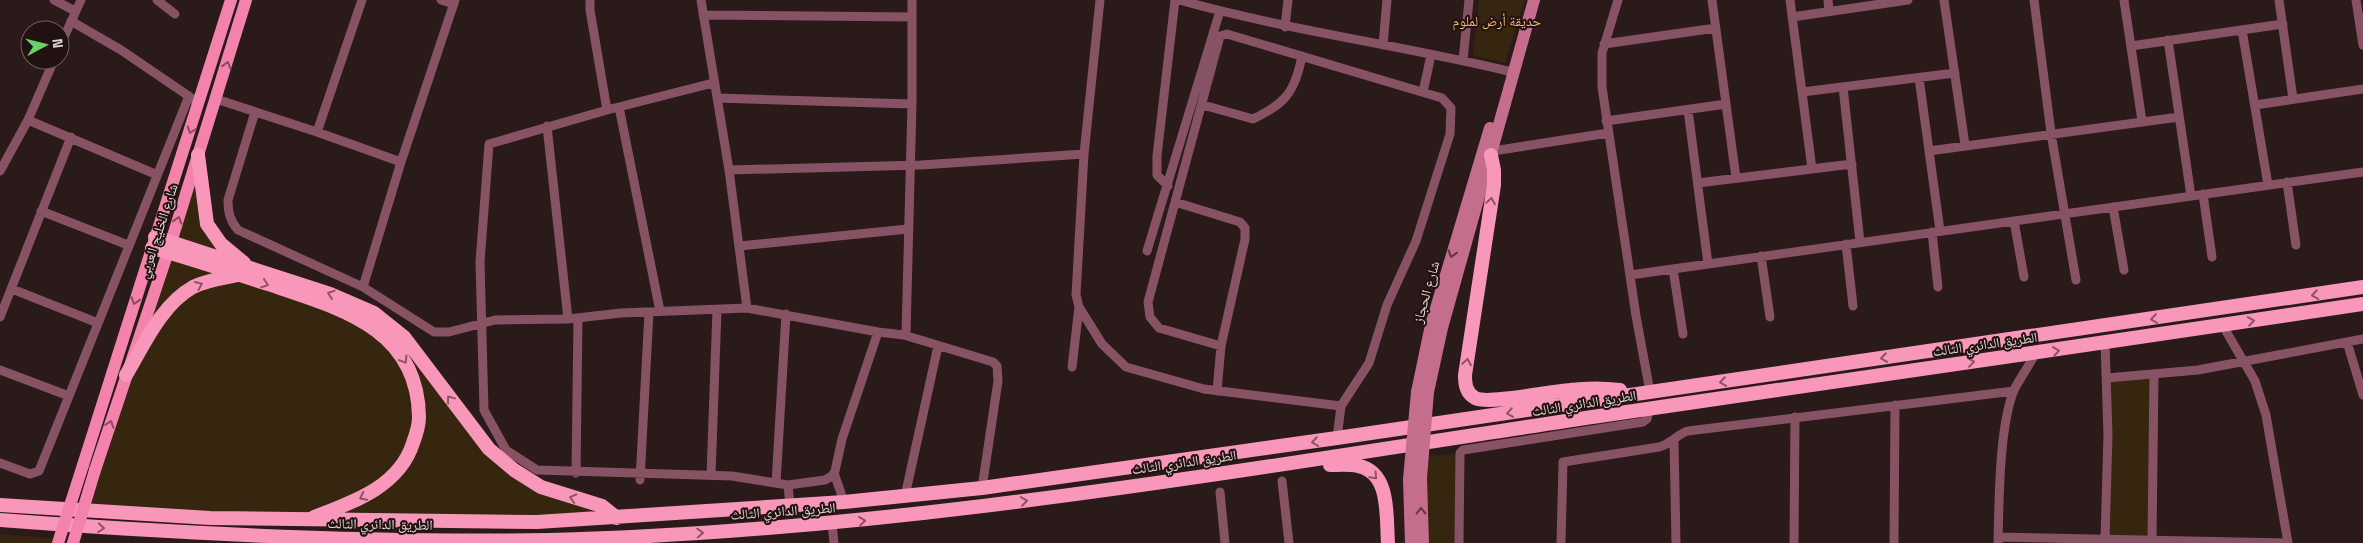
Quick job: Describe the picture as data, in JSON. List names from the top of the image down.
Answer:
{
  "streets": {
    "highway": ["الطريق الدائري الثالث"],
    "main road": ["شارع الخليج العربي", "شارع الحجاز"]
  },
  "parks": ["حديقة أرض لملوم"],
  "north": "right"
}
